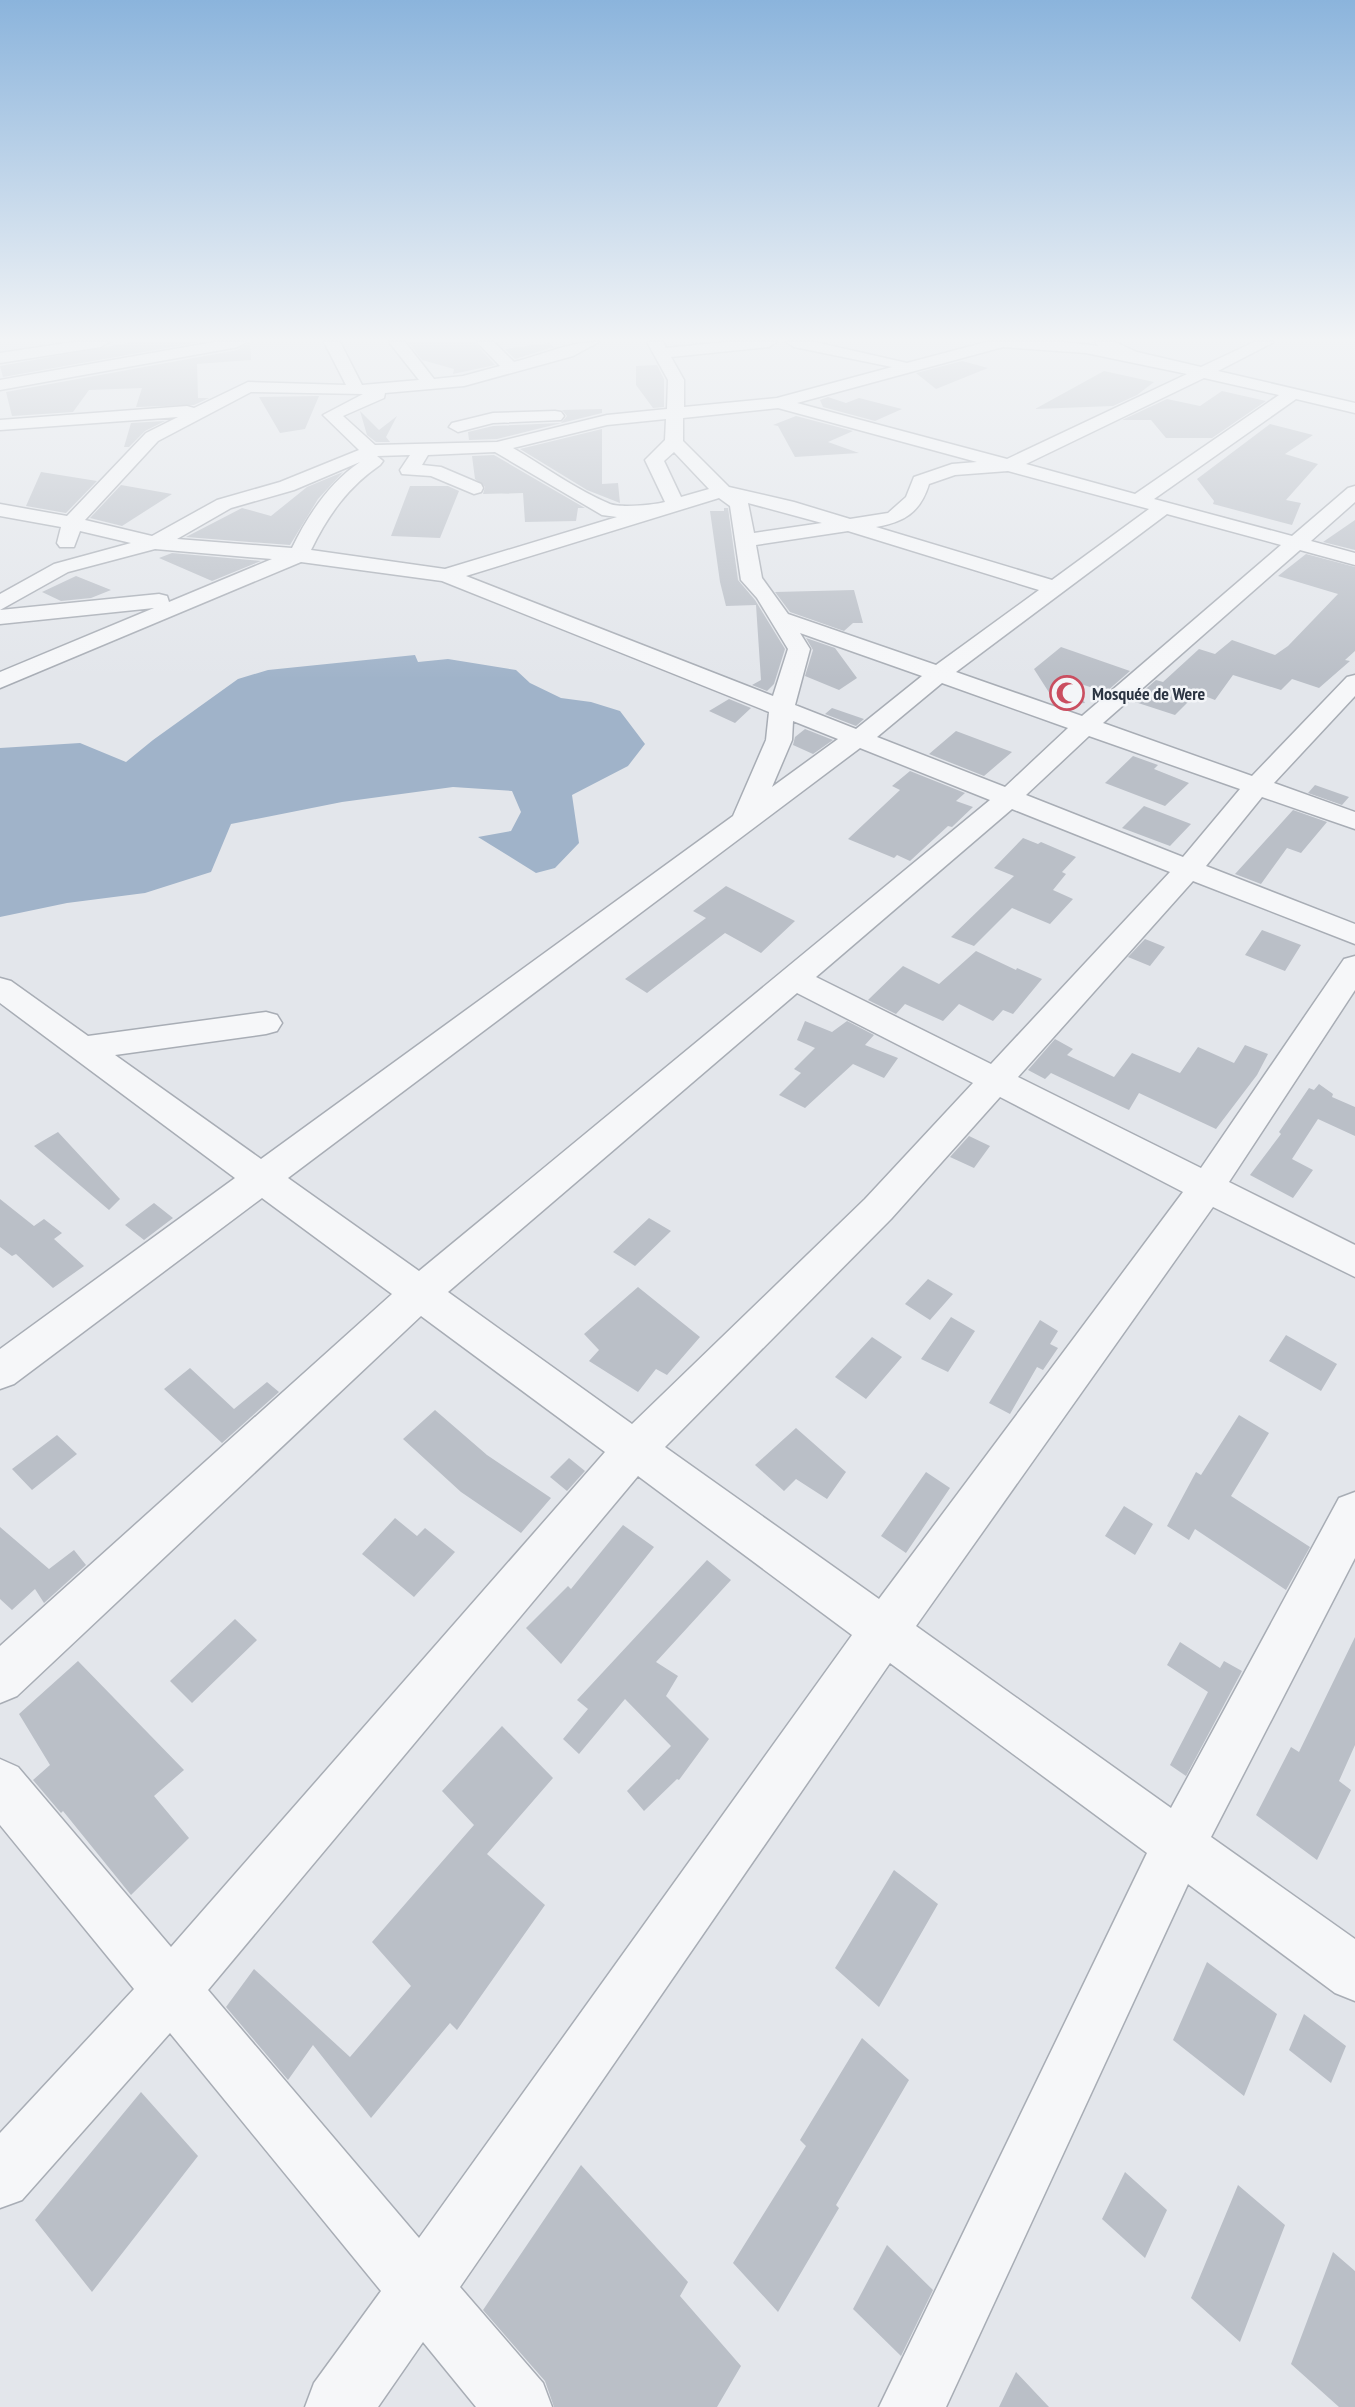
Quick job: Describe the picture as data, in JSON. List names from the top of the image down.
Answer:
{
  "places": {
    "mosque": ["Mosquée de Were"]
  }
}
